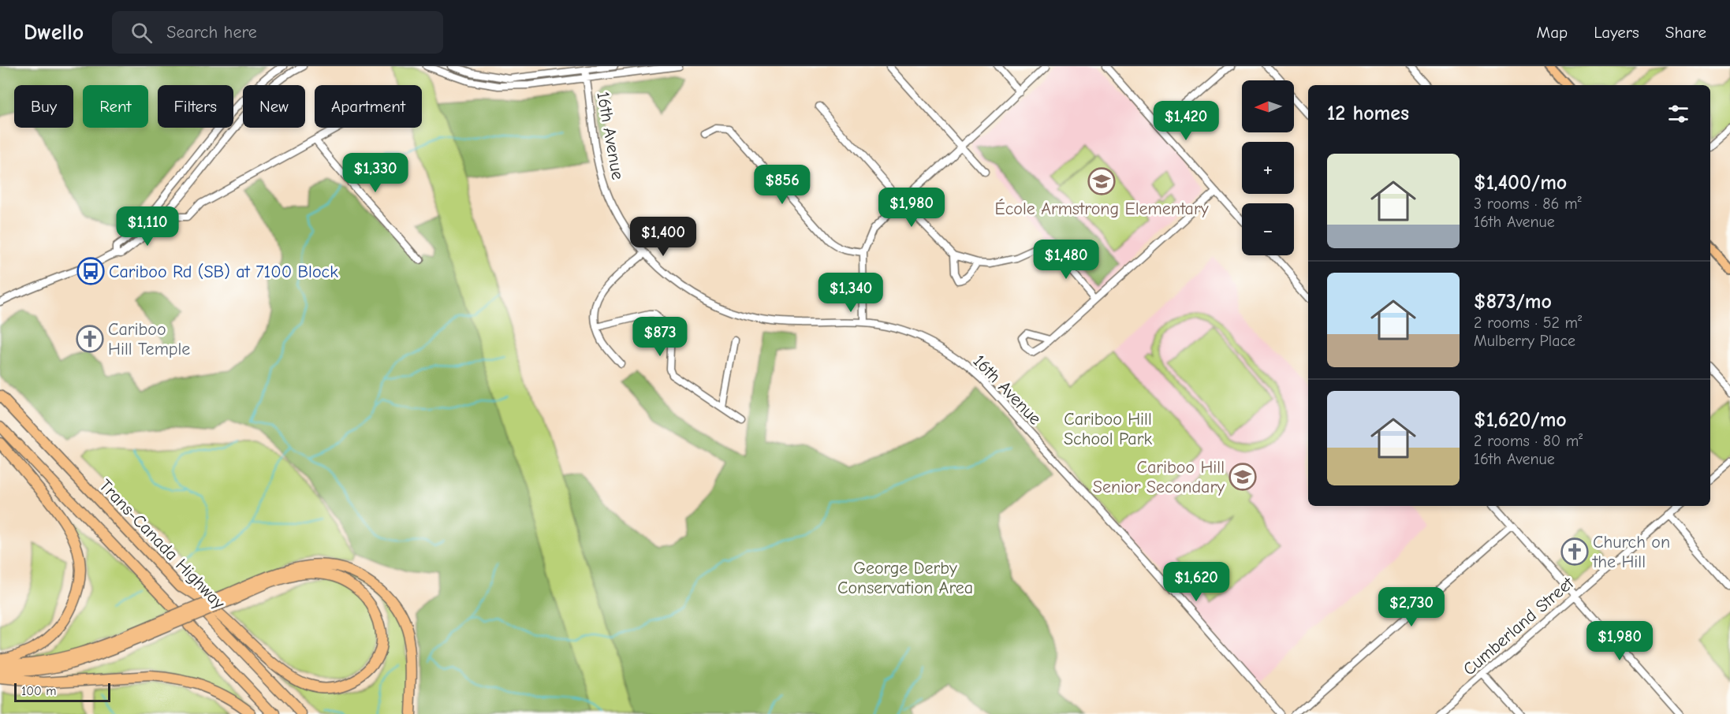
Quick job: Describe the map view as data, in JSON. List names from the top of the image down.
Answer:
{
  "streets": {
    "highway": ["Trans-Canada Highway"],
    "street": ["16th Avenue", "Cumberland Street"]
  },
  "parks": ["Cariboo Hill School Park", "George Derby Conservation Area"],
  "places": {
    "school or university": ["École Armstrong Elementary", "Cariboo Hill Senior Secondary"],
    "bus stop": ["Cariboo Rd (SB) at 7100 Block"],
    "church": ["Cariboo Hill Temple", "Church on the Hill"]
  },
  "scale_bar": "100 m",
  "north": "left",
  "page": {
    "header": "Dwello",
    "search": "Search here",
    "nav": ["Map", "Layers", "Share"],
    "map_buttons": ["+", "−"],
    "chip": [
      "Buy",
      "Rent",
      "Filters",
      "New",
      "Apartment"
    ],
    "heading": "12 homes",
    "price": [
      "$1,420",
      "$1,330",
      "$856",
      "$1,980",
      "$1,110",
      "$1,400",
      "$1,480",
      "$1,340",
      "$873",
      "$1,620",
      "$2,730",
      "$1,980"
    ],
    "list": [
      {
        "name": "$1,400/mo",
        "note": "3 rooms · 86 m² · 16th Avenue"
      },
      {
        "name": "$873/mo",
        "note": "2 rooms · 52 m² · Mulberry Place"
      },
      {
        "name": "$1,620/mo",
        "note": "2 rooms · 80 m² · 16th Avenue"
      }
    ],
    "scale": "100 m"
  }
}
